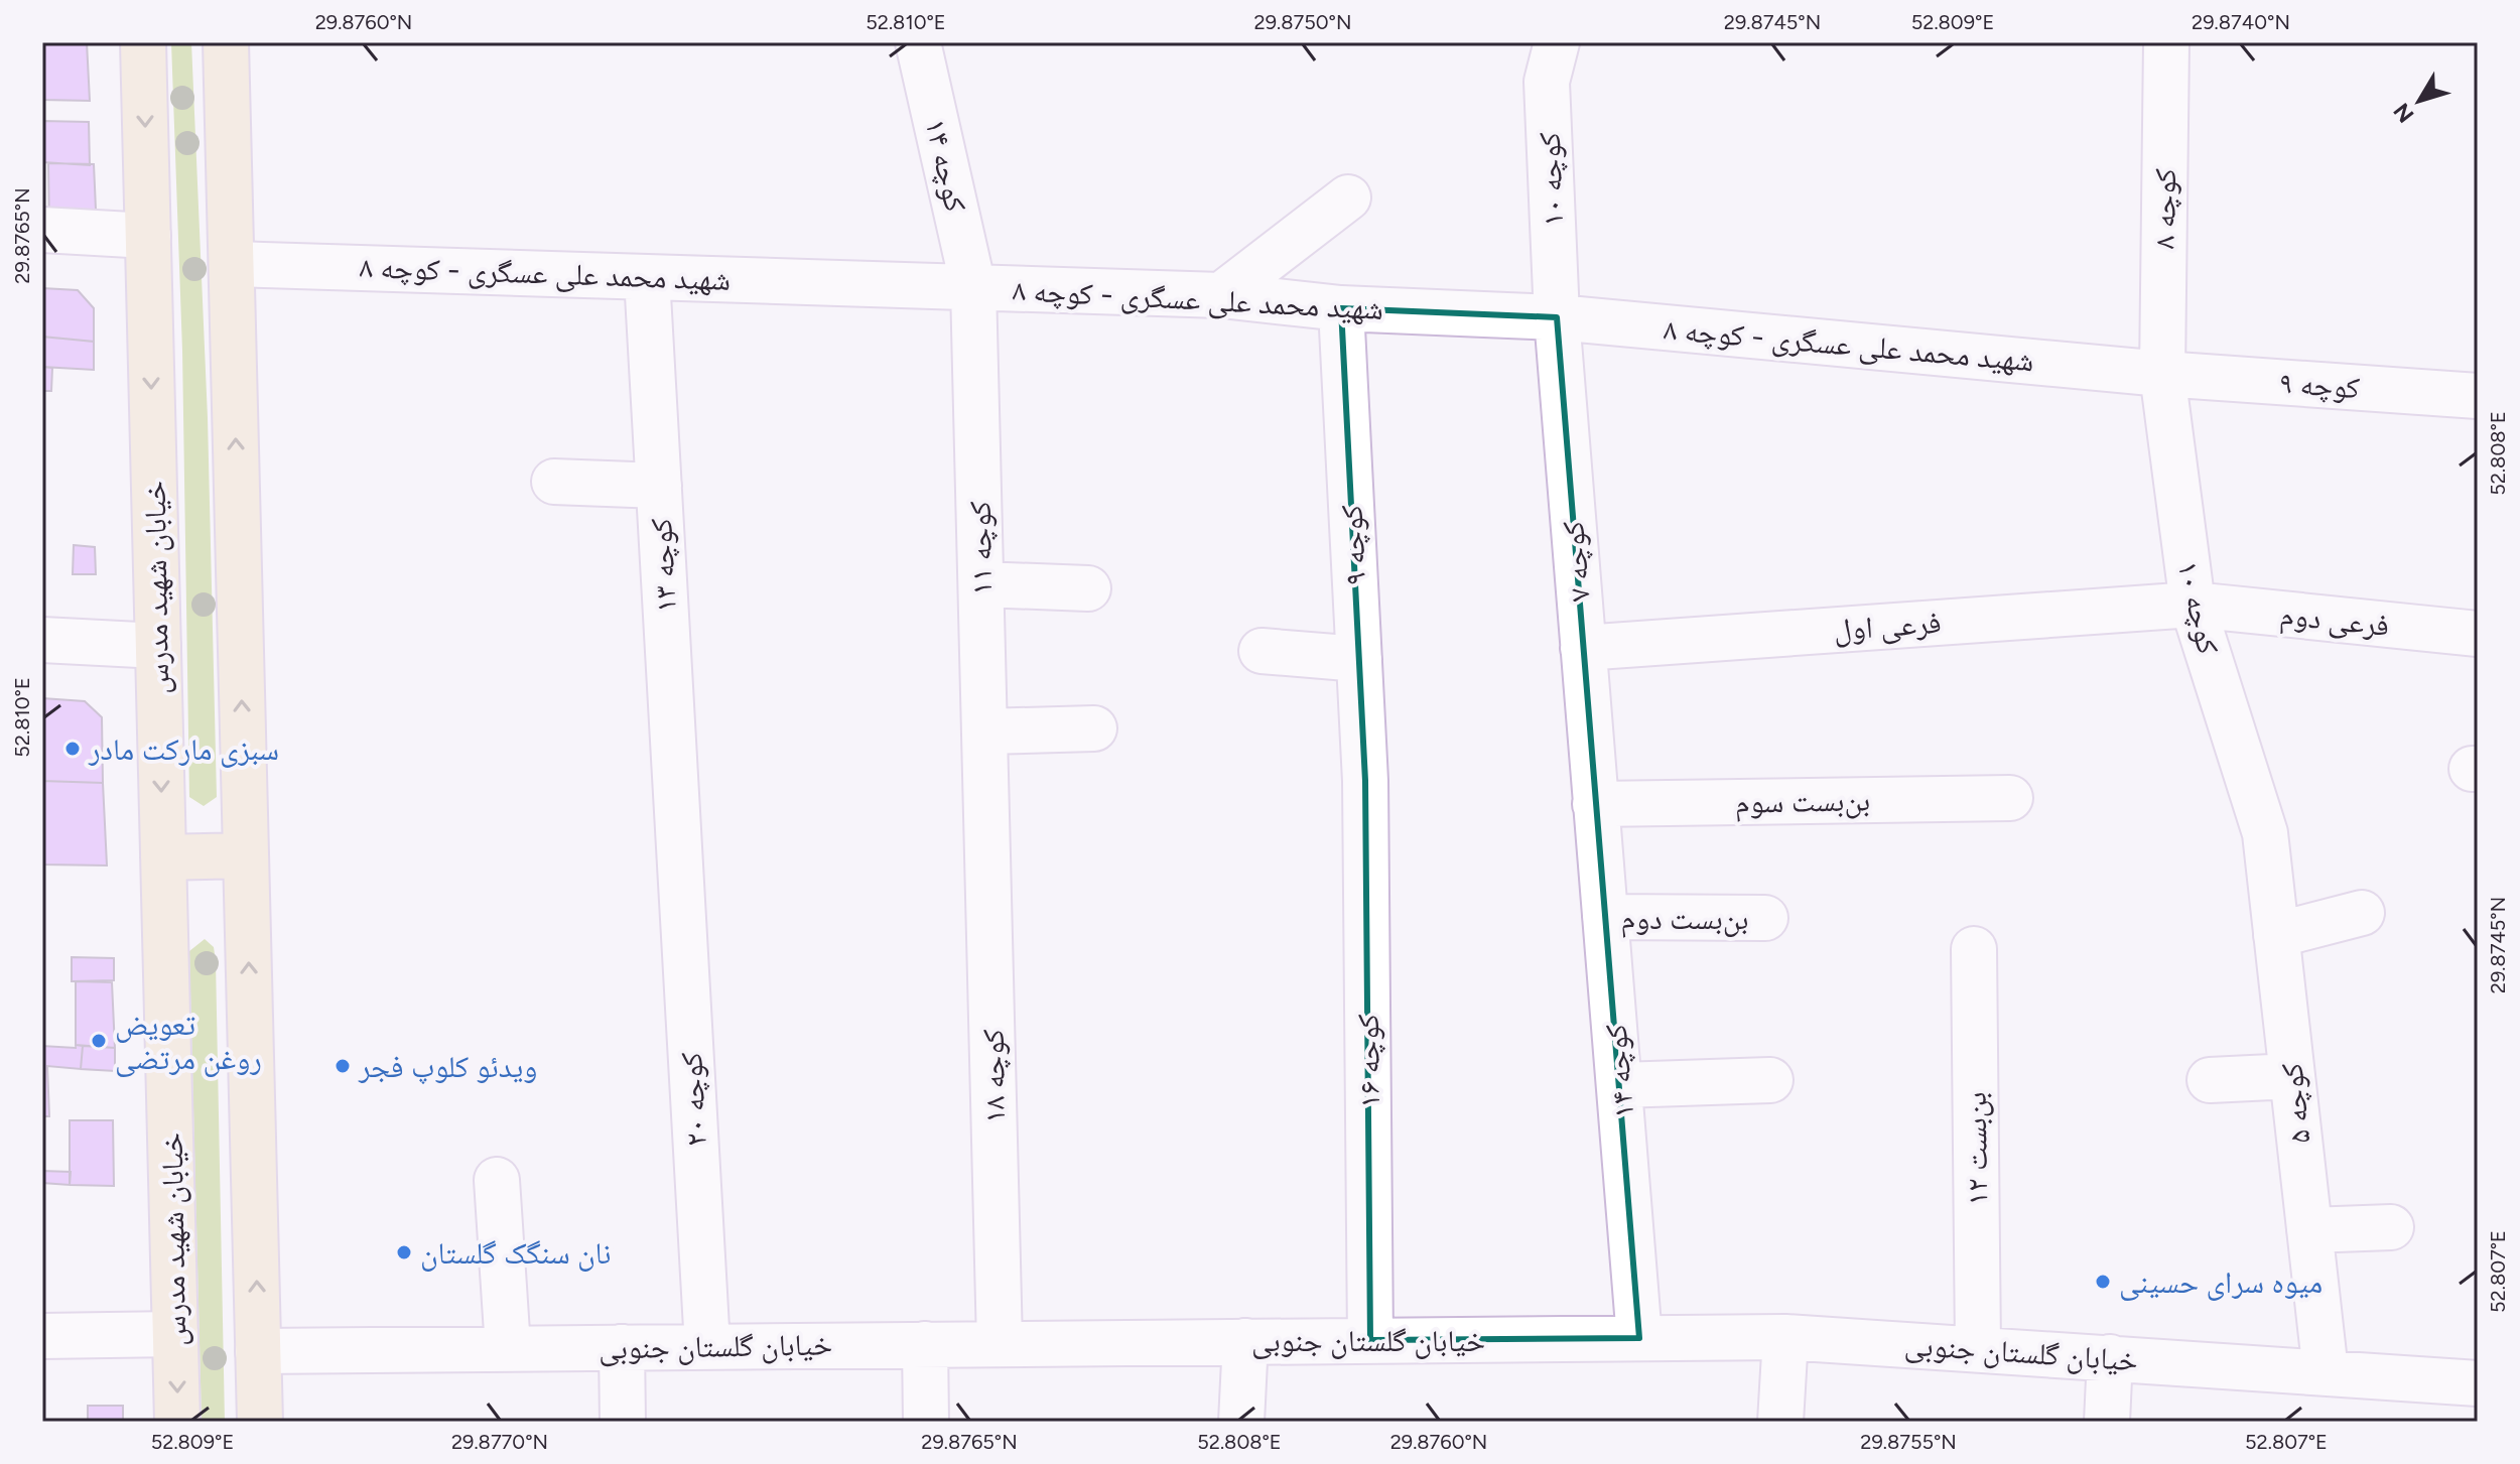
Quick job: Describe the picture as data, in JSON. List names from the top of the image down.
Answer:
{
  "streets": {
    "main road": ["خیابان شهید مدرس"],
    "street": [
      "کوچه ۱۴",
      "کوچه ۱۰",
      "کوچه ۸",
      "شهید محمد علی عسگری - کوچه ۸",
      "کوچه ۹",
      "کوچه ۱۱",
      "کوچه ۷",
      "کوچه ۱۳",
      "فرعی دوم",
      "فرعی اول",
      "بن‌بست سوم",
      "بن‌بست دوم",
      "کوچه ۱۶",
      "کوچه ۱۸",
      "کوچه ۲۰",
      "کوچه ۵",
      "بن‌بست ۱۲",
      "خیابان گلستان جنوبی"
    ]
  },
  "crossings": [
    ["کوچه ۱۴", "شهید محمد علی عسگری - کوچه ۸"],
    ["کوچه ۱۴", "کوچه ۱۱"],
    ["کوچه ۱۴", "کوچه ۷"],
    ["کوچه ۱۴", "بن‌بست سوم"],
    ["کوچه ۱۴", "بن‌بست دوم"],
    ["کوچه ۱۴", "خیابان گلستان جنوبی"],
    ["کوچه ۱۰", "کوچه ۸"],
    ["کوچه ۱۰", "شهید محمد علی عسگری - کوچه ۸"],
    ["کوچه ۱۰", "کوچه ۹"],
    ["کوچه ۱۰", "کوچه ۷"],
    ["کوچه ۱۰", "فرعی دوم"],
    ["کوچه ۱۰", "فرعی اول"],
    ["کوچه ۱۰", "کوچه ۵"],
    ["کوچه ۸", "شهید محمد علی عسگری - کوچه ۸"],
    ["کوچه ۸", "کوچه ۹"],
    ["شهید محمد علی عسگری - کوچه ۸", "کوچه ۹"],
    ["شهید محمد علی عسگری - کوچه ۸", "کوچه ۱۱"],
    ["شهید محمد علی عسگری - کوچه ۸", "کوچه ۷"],
    ["شهید محمد علی عسگری - کوچه ۸", "کوچه ۱۳"],
    ["کوچه ۹", "کوچه ۱۶"],
    ["کوچه ۱۱", "کوچه ۱۸"],
    ["کوچه ۷", "فرعی اول"],
    ["کوچه ۷", "بن‌بست سوم"],
    ["کوچه ۱۳", "کوچه ۲۰"],
    ["فرعی دوم", "فرعی اول"],
    ["کوچه ۱۶", "خیابان گلستان جنوبی"],
    ["کوچه ۱۸", "خیابان گلستان جنوبی"],
    ["کوچه ۲۰", "خیابان گلستان جنوبی"],
    ["کوچه ۵", "خیابان گلستان جنوبی"],
    ["بن‌بست ۱۲", "خیابان گلستان جنوبی"]
  ],
  "places": [
    "سبزی مارکت مادر",
    "تعویض روغن مرتضی",
    "ویدئو کلوپ فجر",
    "نان سنگک گلستان",
    "میوه سرای حسینی"
  ],
  "north": "bottom left",
  "coordinates": [
    "29.8760°N",
    "52.810°E",
    "29.8750°N",
    "29.8745°N",
    "52.809°E",
    "29.8740°N",
    "29.8765°N",
    "52.808°E",
    "52.807°E",
    "29.8770°N",
    "29.8755°N"
  ]
}
